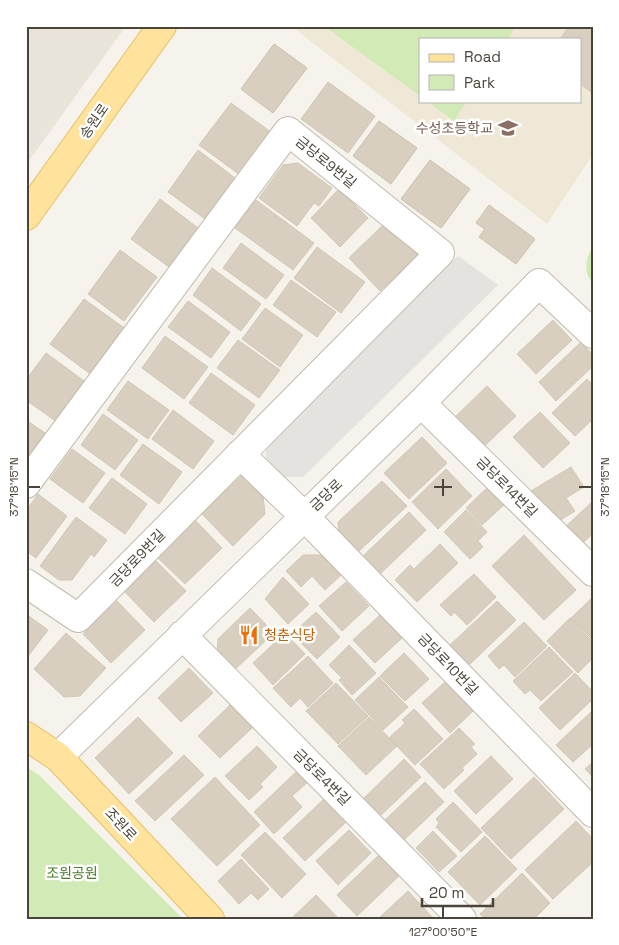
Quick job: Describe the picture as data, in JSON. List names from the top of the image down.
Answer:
{
  "streets": {
    "main road": ["송원로", "조원로"],
    "street": [
      "금당로9번길",
      "금당로14번길",
      "금당로",
      "금당로10번길",
      "금당로4번길"
    ]
  },
  "crossings": [
    ["금당로14번길", "금당로"],
    ["금당로", "금당로10번길"],
    ["금당로", "금당로4번길"],
    ["금당로", "조원로"]
  ],
  "parks": ["조원공원"],
  "places": {
    "school or university": ["수성초등학교"],
    "restaurant": ["청춘식당"]
  },
  "legend": ["Road", "Park"],
  "scale_bar": "20 m",
  "coordinates": ["37°18'15\"N", "127°00'50\"E"]
}
